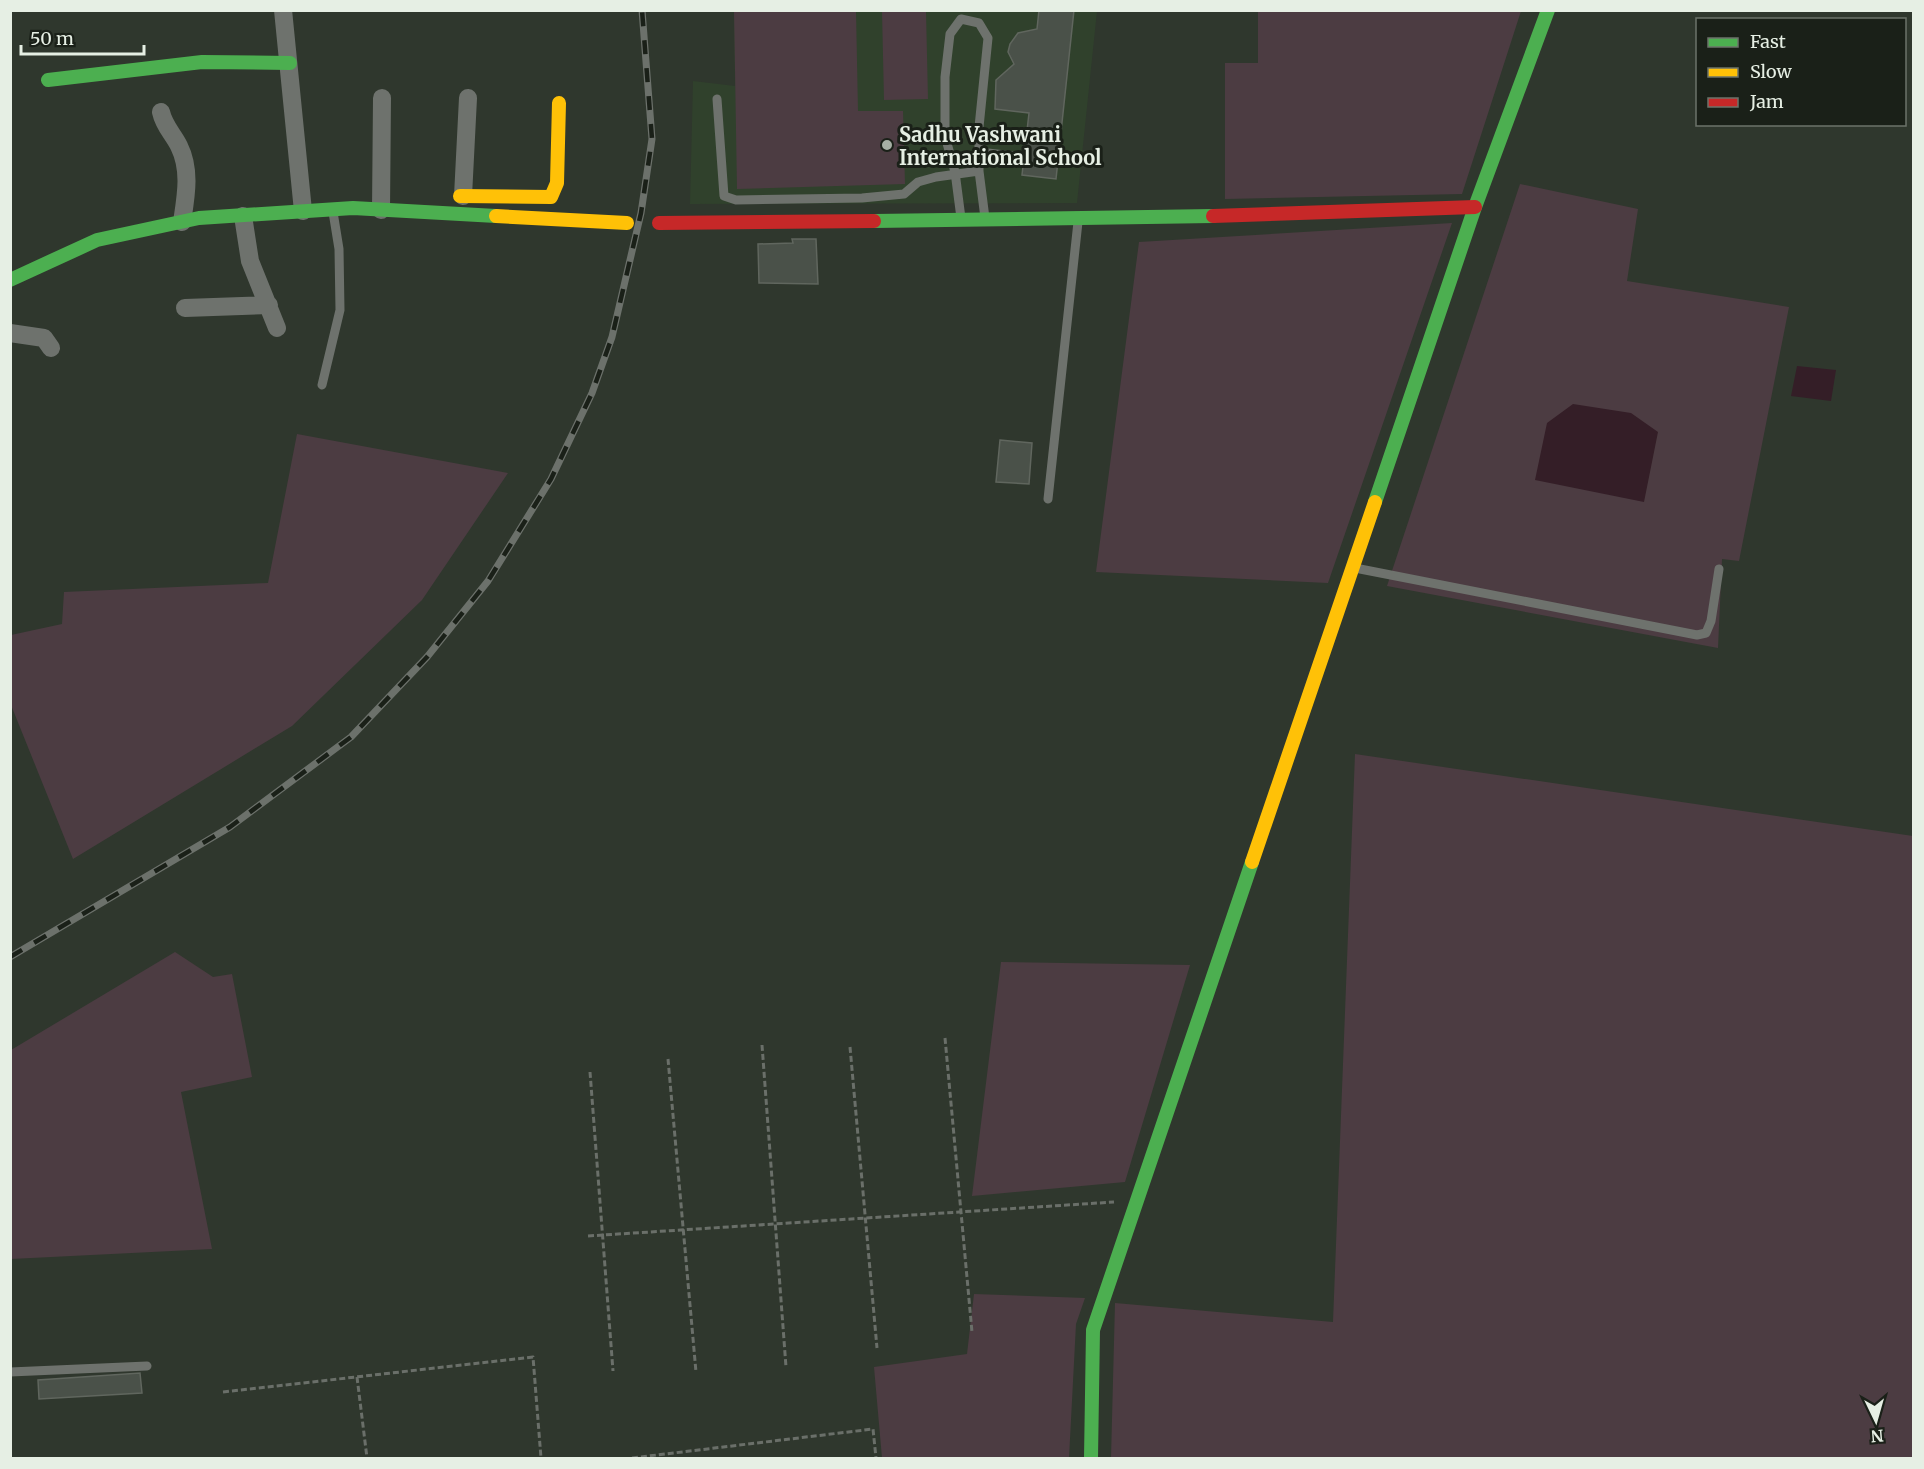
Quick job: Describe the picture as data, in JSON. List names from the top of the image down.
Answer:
{
  "places": ["Sadhu Vashwani International School"],
  "legend": ["Fast", "Slow", "Jam"],
  "scale_bar": "50 m",
  "north": "bottom"
}
